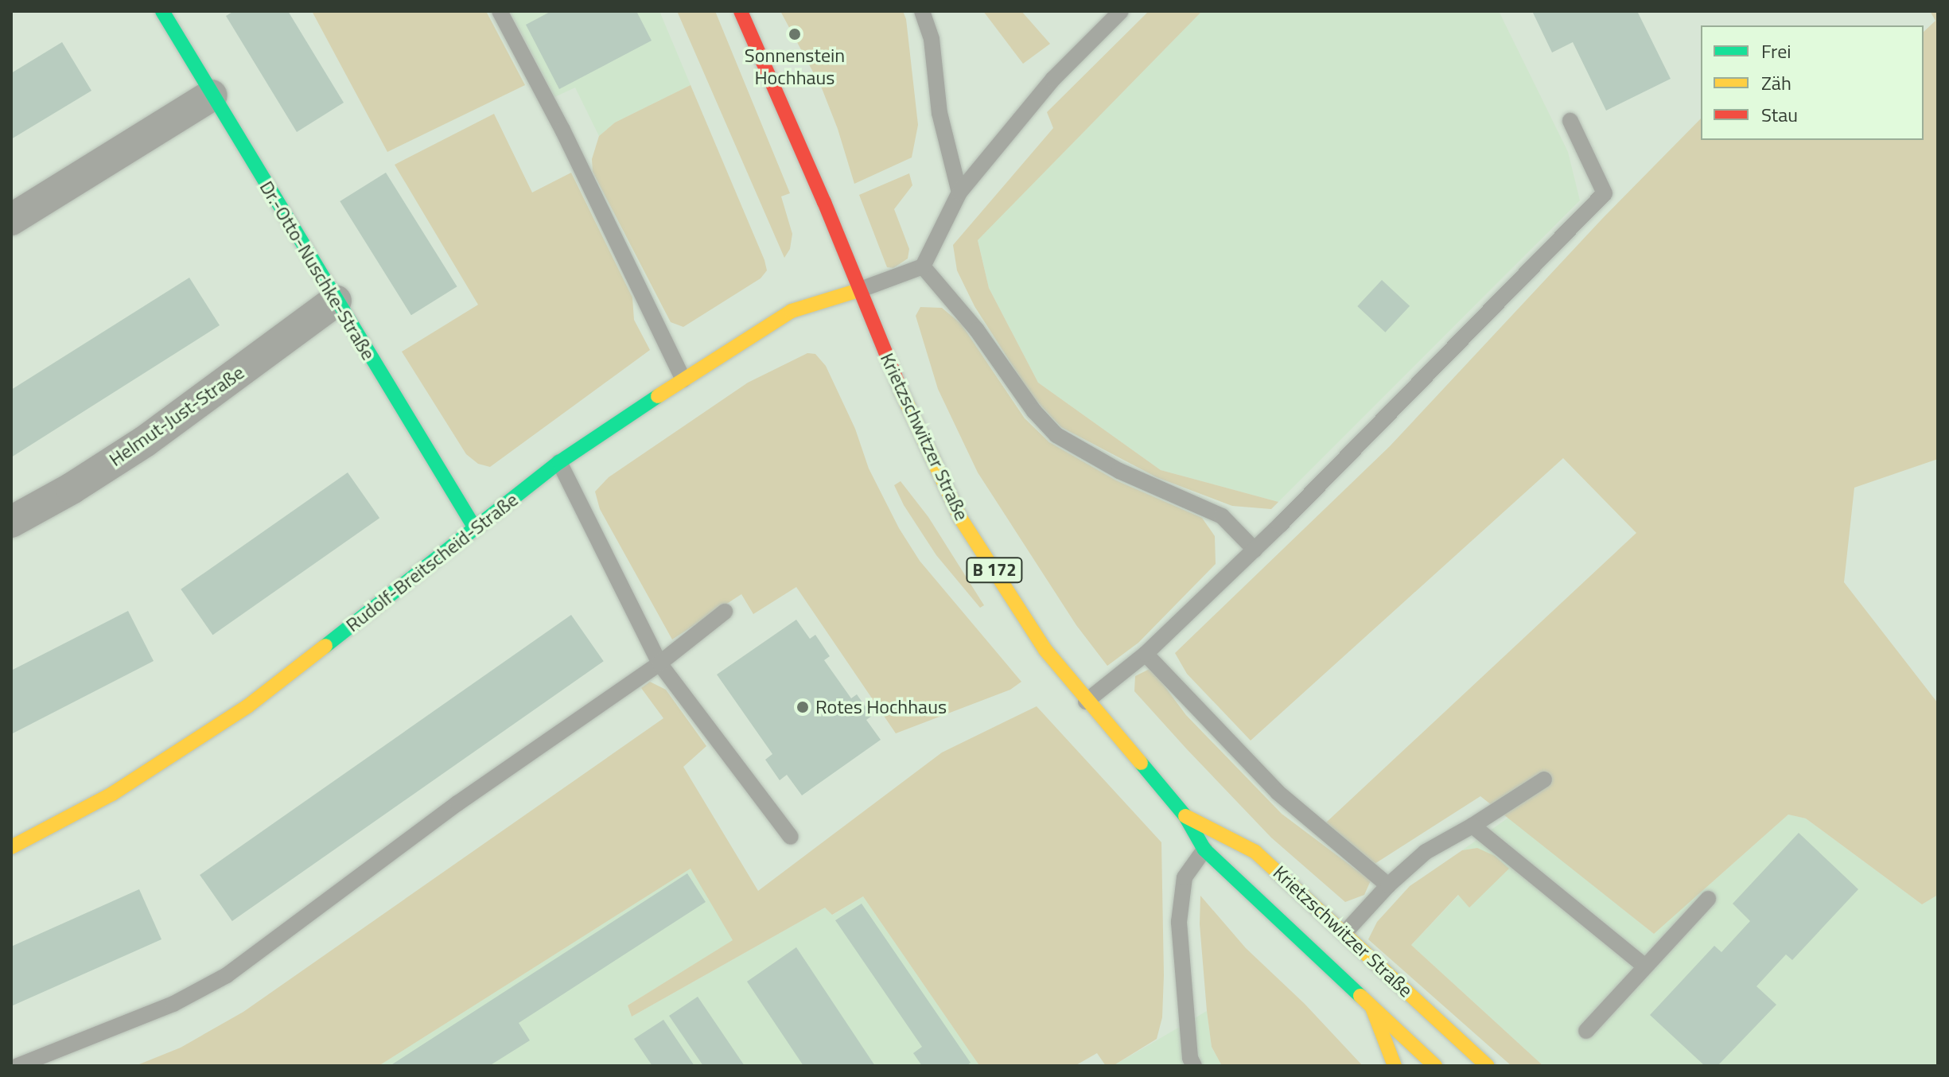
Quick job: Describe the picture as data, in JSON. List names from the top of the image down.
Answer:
{
  "streets": {
    "main road": [
      "Dr.-Otto-Nuschke-Straße",
      "Krietzschwitzer Straße",
      "Rudolf-Breitscheid-Straße",
      "B 172"
    ],
    "street": ["Helmut-Just-Straße"]
  },
  "crossings": [
    ["Dr.-Otto-Nuschke-Straße", "Helmut-Just-Straße"],
    ["Dr.-Otto-Nuschke-Straße", "Rudolf-Breitscheid-Straße"],
    ["Krietzschwitzer Straße", "Rudolf-Breitscheid-Straße"]
  ],
  "places": ["Sonnenstein Hochhaus", "Rotes Hochhaus"],
  "legend": ["Frei", "Zäh", "Stau"]
}
